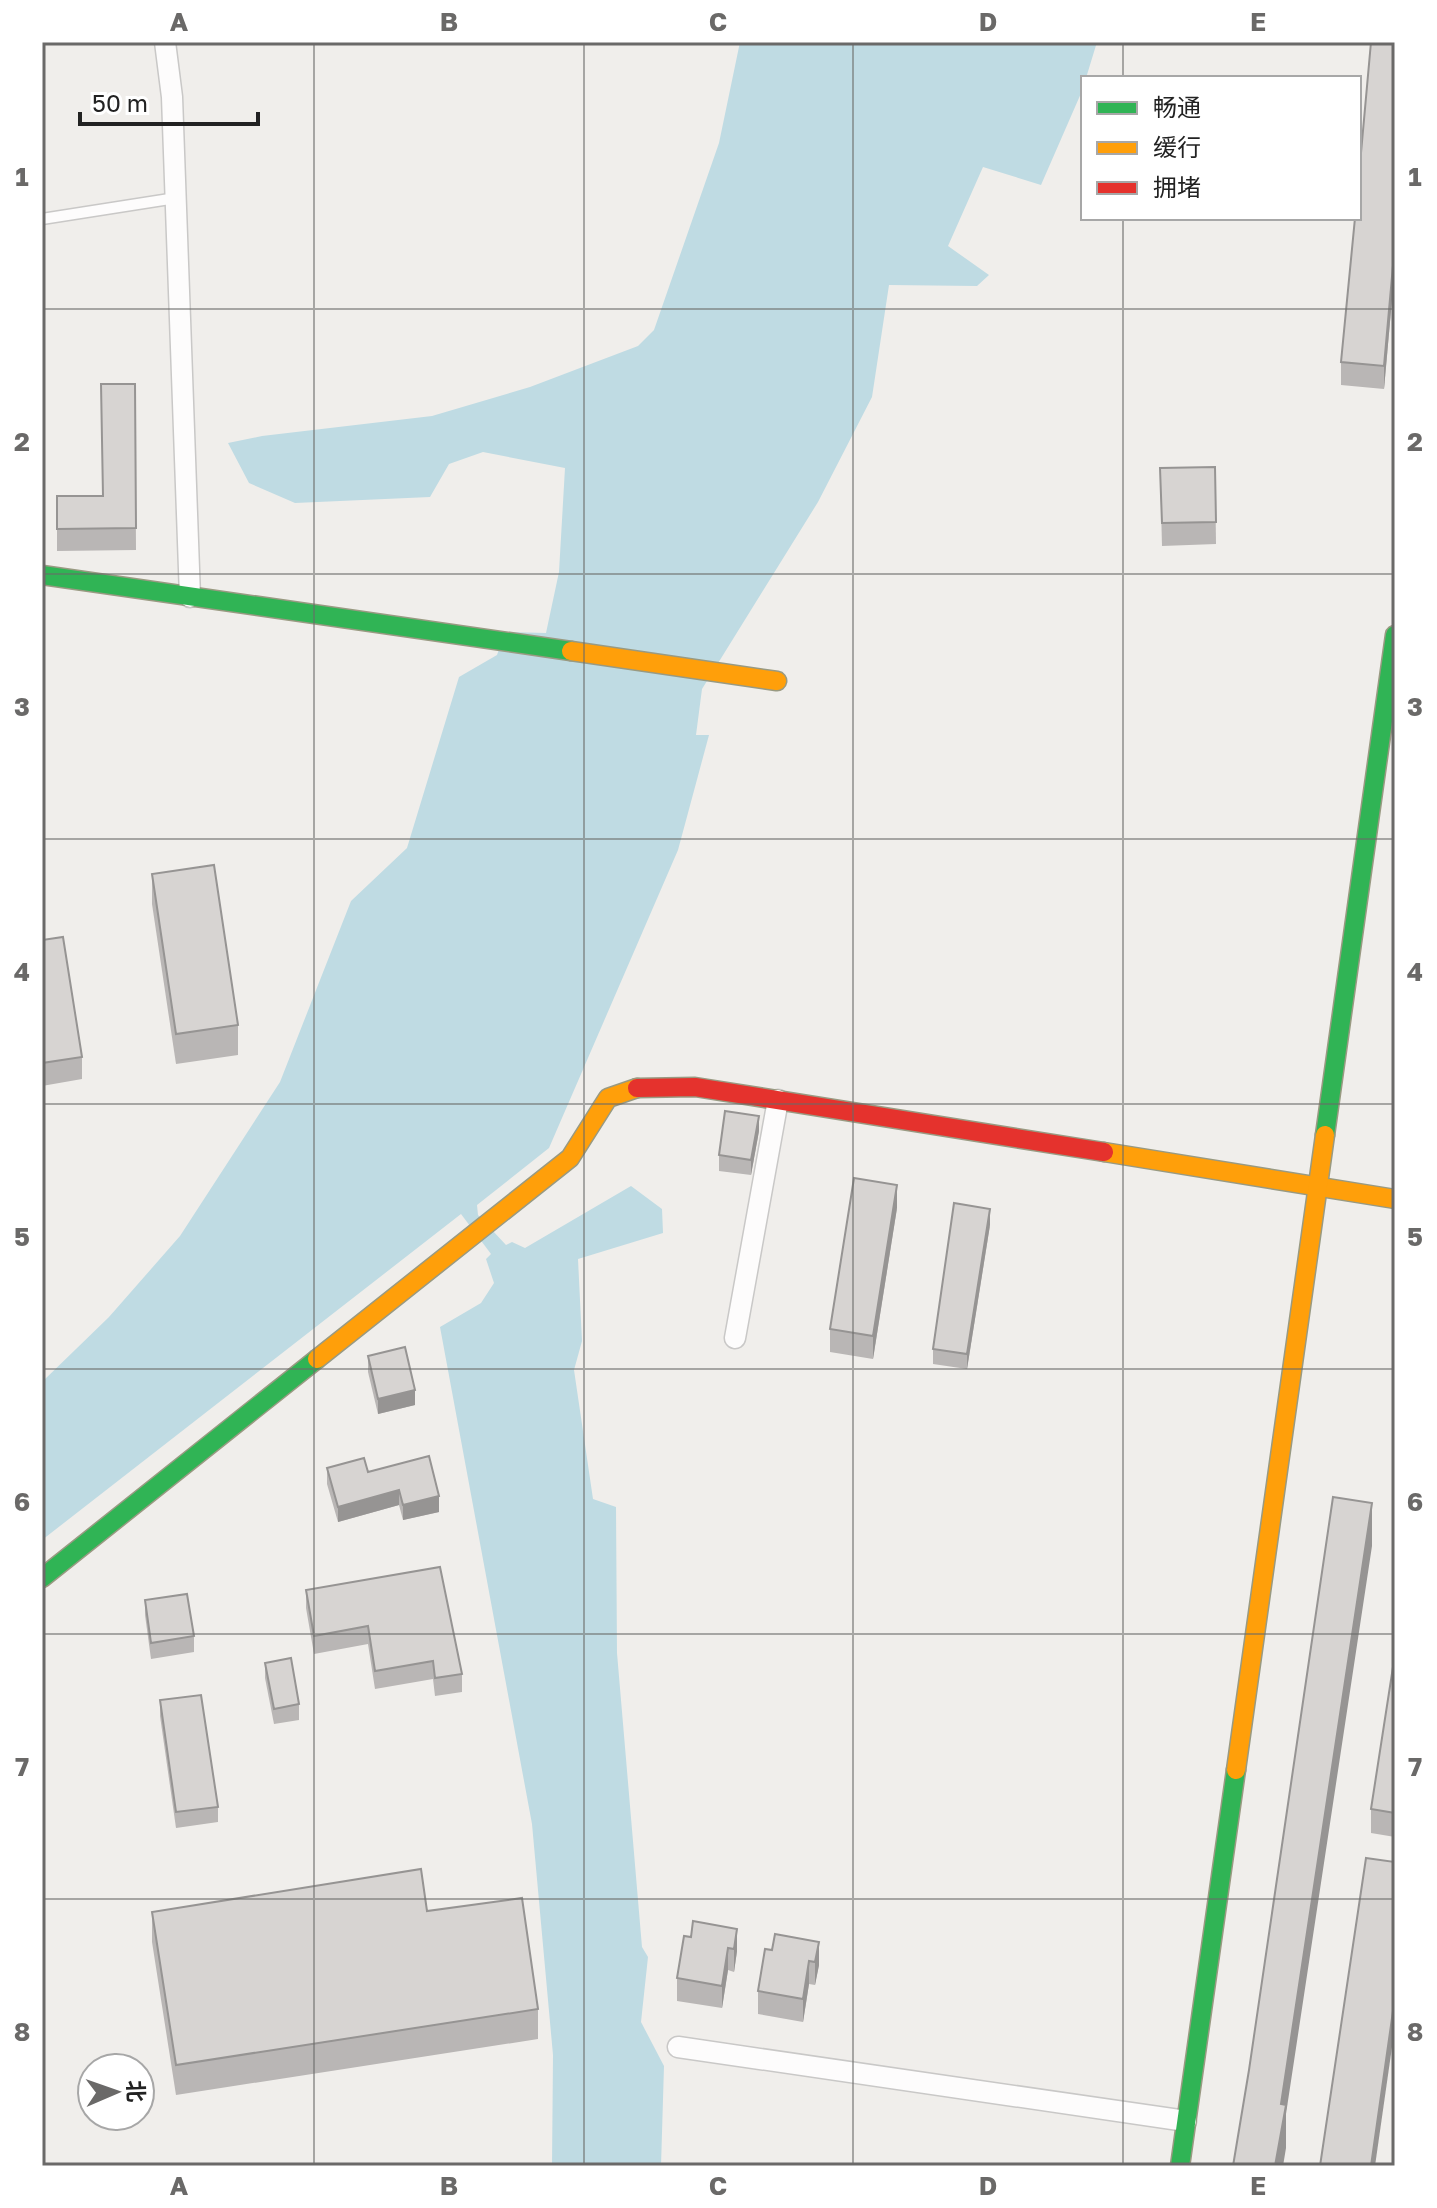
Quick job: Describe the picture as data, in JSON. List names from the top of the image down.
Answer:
{
  "legend": ["畅通", "缓行", "拥堵"],
  "scale_bar": "50 m",
  "north": "right",
  "grid": {
    "columns": [
      "A",
      "B",
      "C",
      "D",
      "E"
    ],
    "rows": [
      "1",
      "2",
      "3",
      "4",
      "5",
      "6",
      "7",
      "8"
    ]
  }
}
